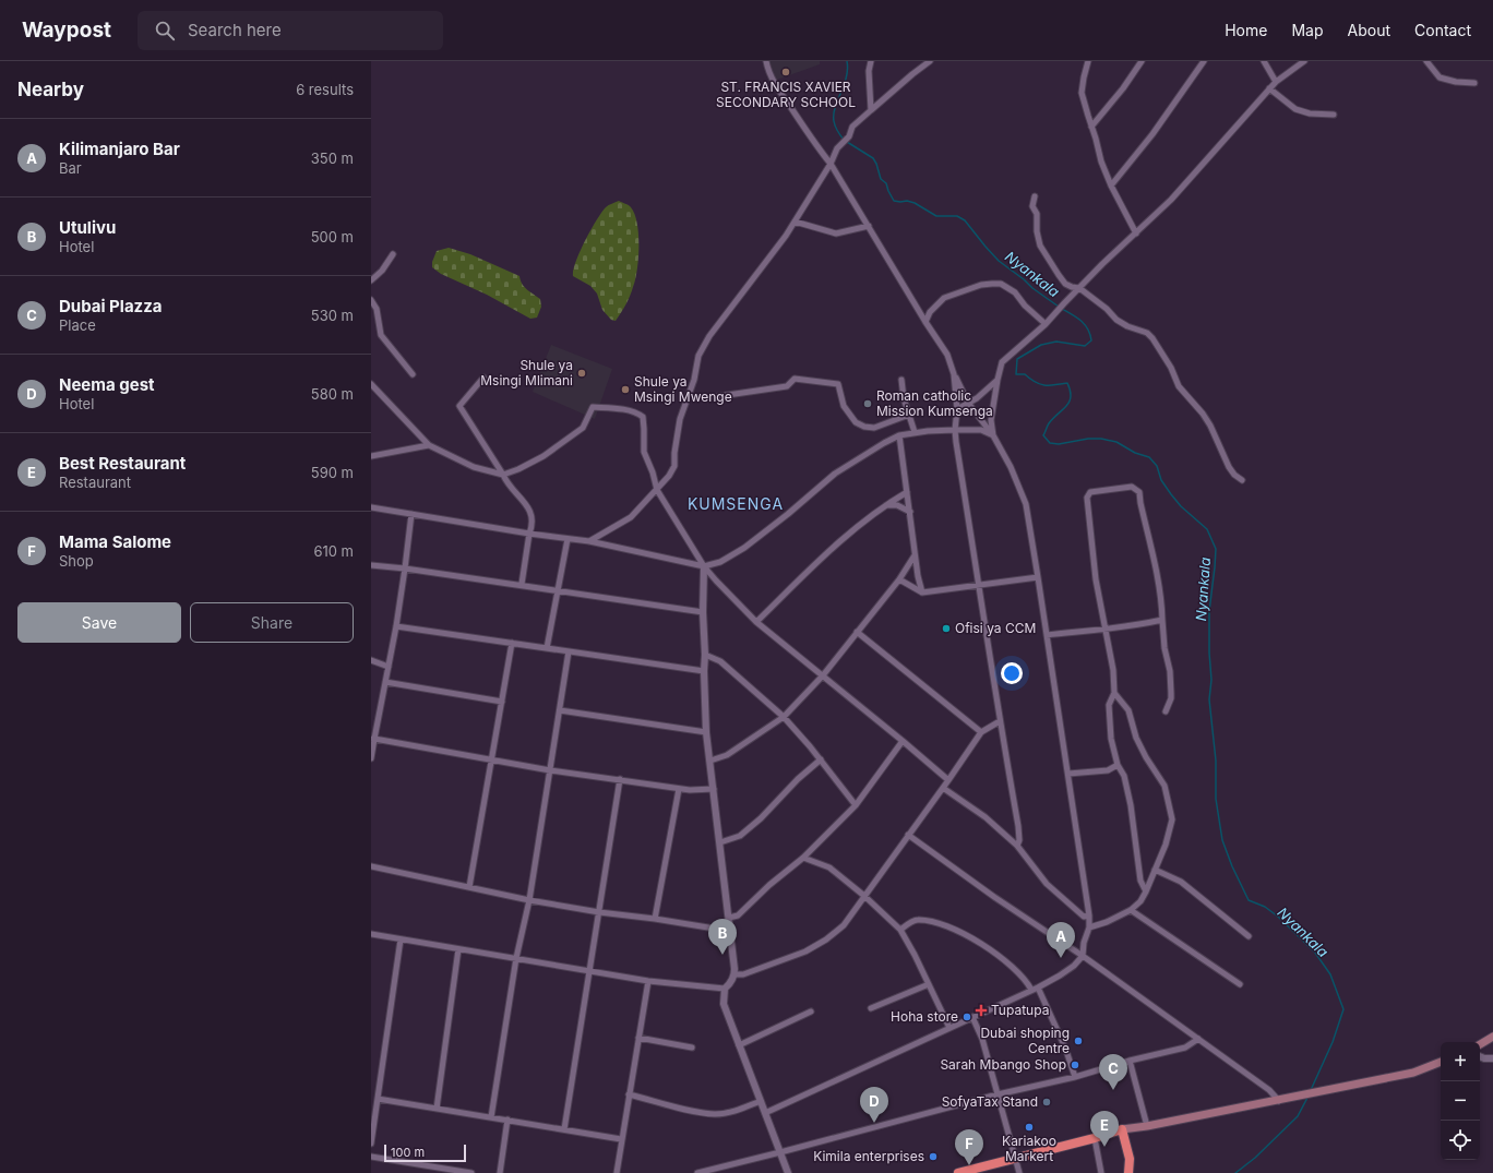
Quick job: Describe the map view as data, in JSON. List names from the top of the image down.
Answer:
{
  "districts": ["KUMSENGA"],
  "water": ["Nyankala"],
  "places": {
    "other": [
      "ST. FRANCIS XAVIER SECONDARY SCHOOL",
      "Shule ya Msingi Mlimani",
      "Shule ya Msingi Mwenge",
      "Roman catholic Mission Kumsenga",
      "Ofisi ya CCM",
      "Hoha store",
      "Dubai shoping Centre",
      "Sarah Mbango Shop",
      "SofyaTax Stand",
      "Kariakoo Markert",
      "Kimila enterprises"
    ],
    "health": ["Tupatupa"]
  },
  "scale_bar": "100 m",
  "page": {
    "header": "Waypost",
    "search": "Search here",
    "nav": [
      "Home",
      "Map",
      "About",
      "Contact"
    ],
    "heading": ["Nearby", "6 results"],
    "list": [
      {
        "mark": "A",
        "name": "Kilimanjaro Bar",
        "note": "Bar",
        "value": "350 m"
      },
      {
        "mark": "B",
        "name": "Utulivu",
        "note": "Hotel",
        "value": "500 m"
      },
      {
        "mark": "C",
        "name": "Dubai Plazza",
        "note": "Place",
        "value": "530 m"
      },
      {
        "mark": "D",
        "name": "Neema gest",
        "note": "Hotel",
        "value": "580 m"
      },
      {
        "mark": "E",
        "name": "Best Restaurant",
        "note": "Restaurant",
        "value": "590 m"
      },
      {
        "mark": "F",
        "name": "Mama Salome",
        "note": "Shop",
        "value": "610 m"
      }
    ],
    "buttons": ["Save", "Share"],
    "pins": [
      "B",
      "A",
      "C",
      "D",
      "E",
      "F"
    ],
    "map_buttons": ["+", "−"],
    "scale": "100 m"
  }
}
